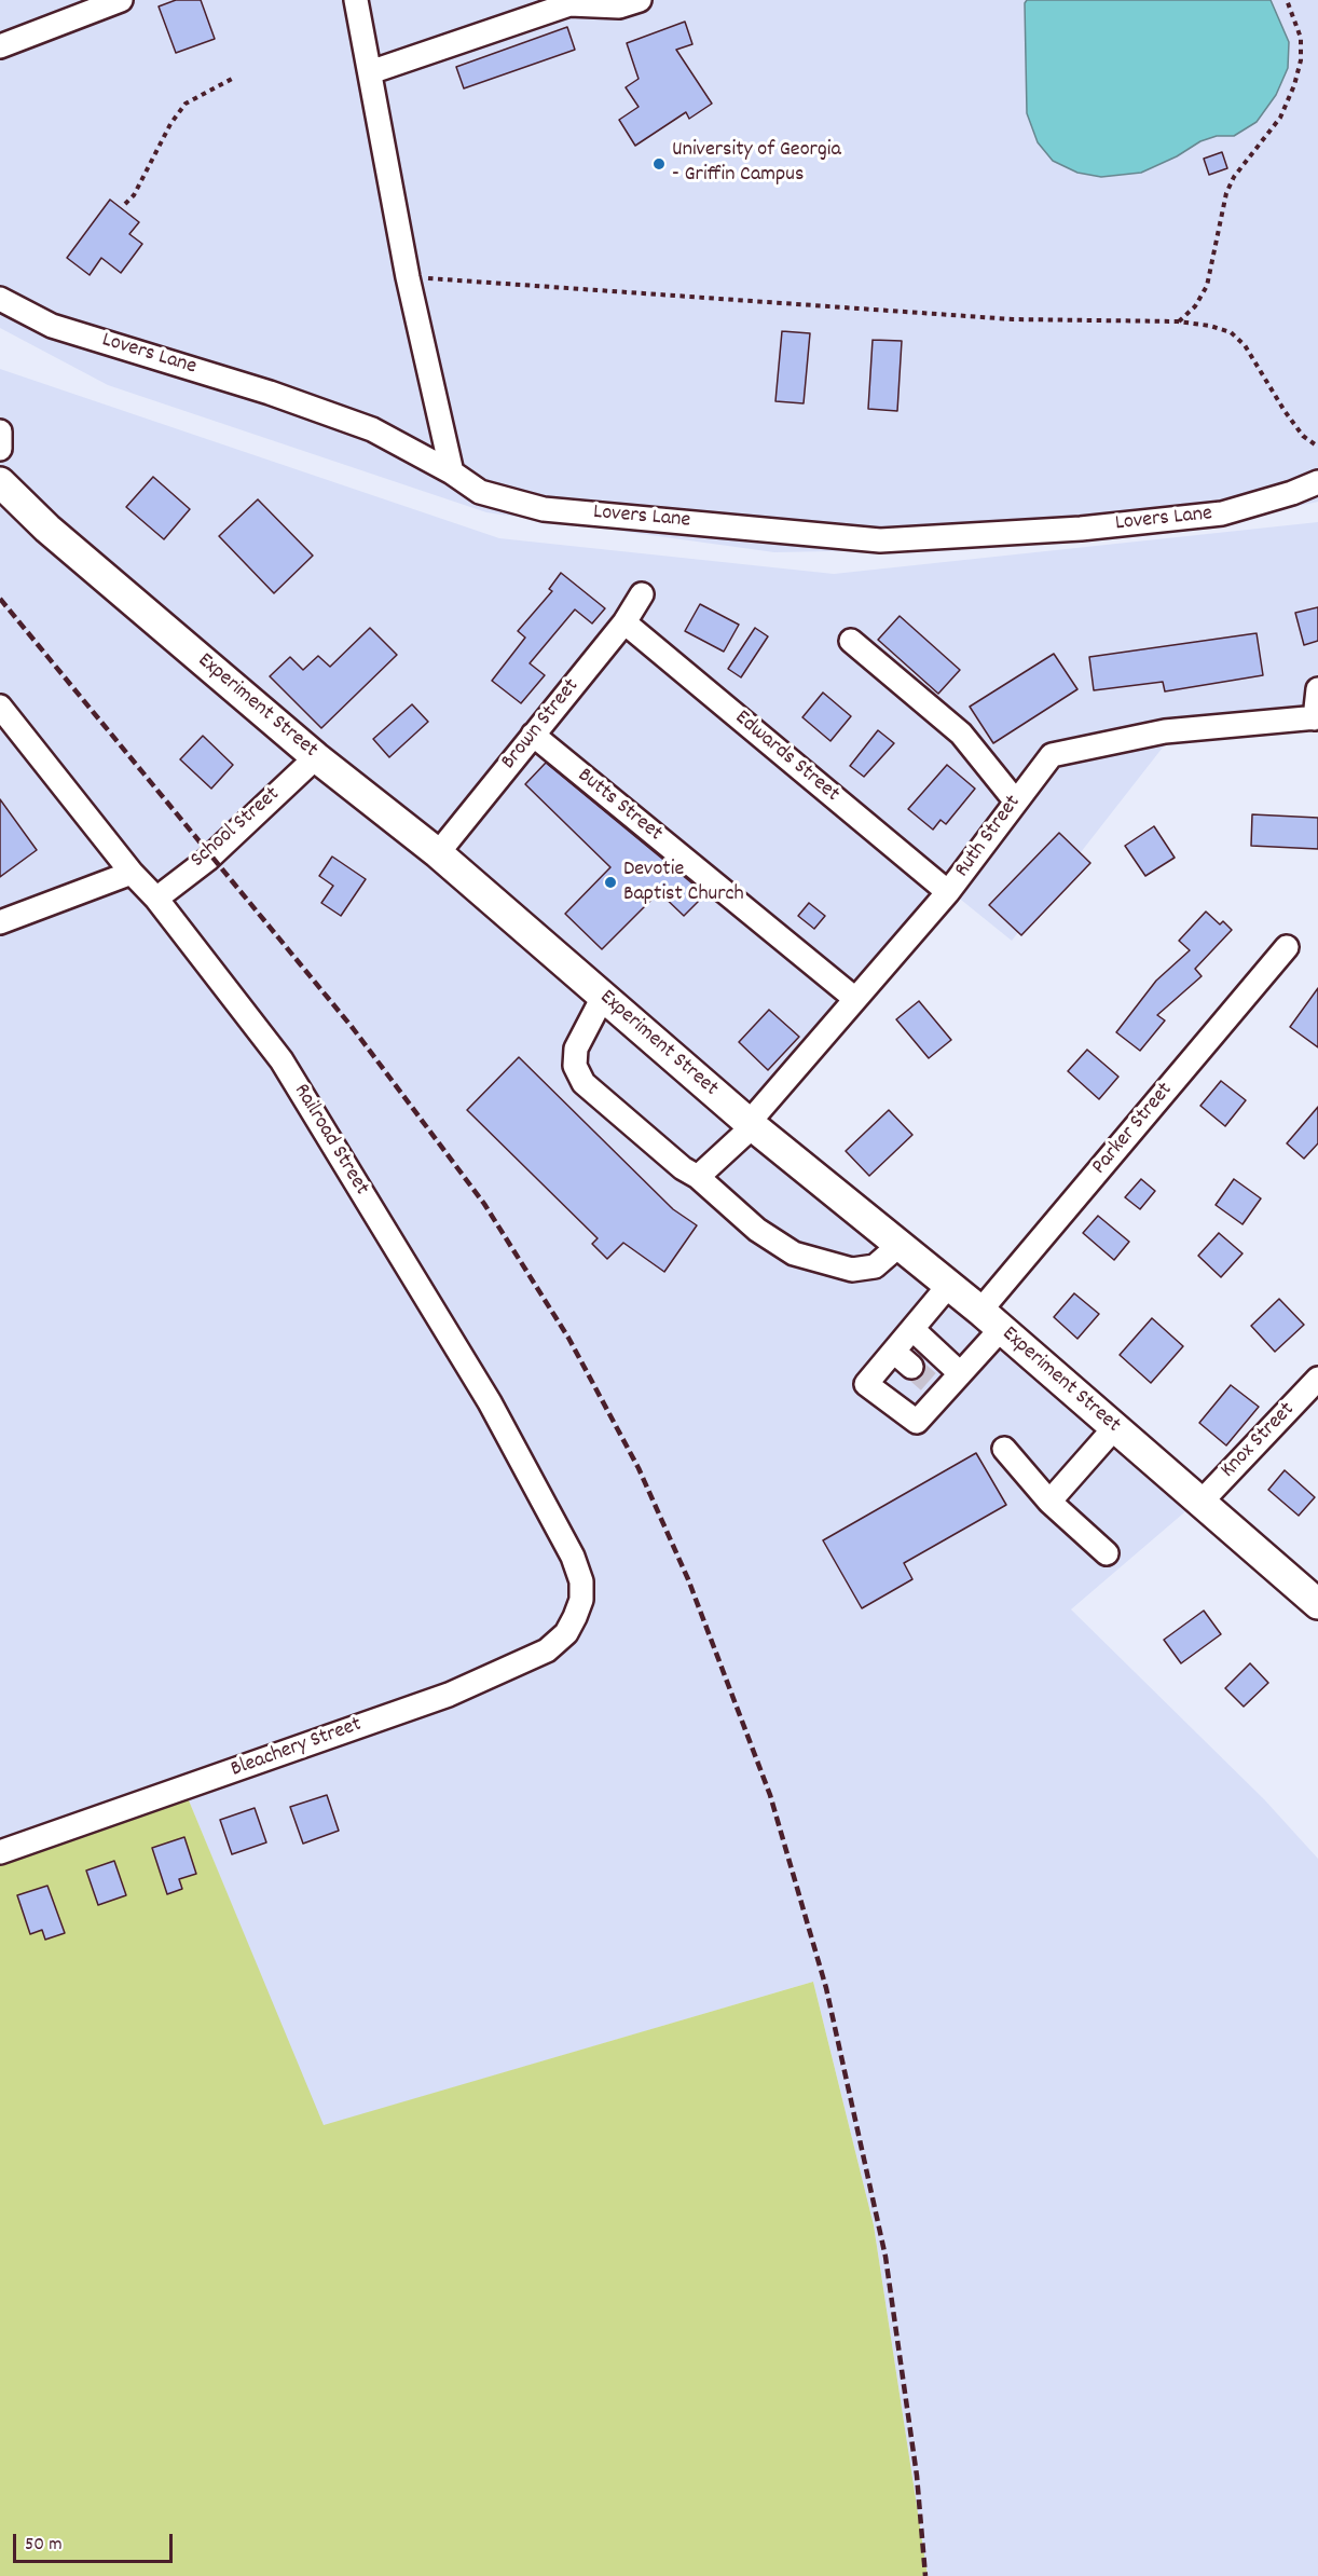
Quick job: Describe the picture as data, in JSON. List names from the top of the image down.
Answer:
{
  "streets": {
    "main road": ["Experiment Street"],
    "street": [
      "Lovers Lane",
      "Brown Street",
      "Edwards Street",
      "Butts Street",
      "School Street",
      "Ruth Street",
      "Parker Street",
      "Railroad Street",
      "Knox Street",
      "Bleachery Street"
    ]
  },
  "crossings": [
    ["Experiment Street", "Brown Street"],
    ["Experiment Street", "School Street"],
    ["Experiment Street", "Ruth Street"],
    ["Experiment Street", "Parker Street"],
    ["Experiment Street", "Knox Street"],
    ["Brown Street", "Edwards Street"],
    ["Brown Street", "Butts Street"],
    ["Edwards Street", "Ruth Street"],
    ["Butts Street", "Ruth Street"],
    ["School Street", "Railroad Street"],
    ["Railroad Street", "Bleachery Street"]
  ],
  "places": ["University of Georgia - Griffin Campus", "Devotie Baptist Church"],
  "scale_bar": "50 m"
}
